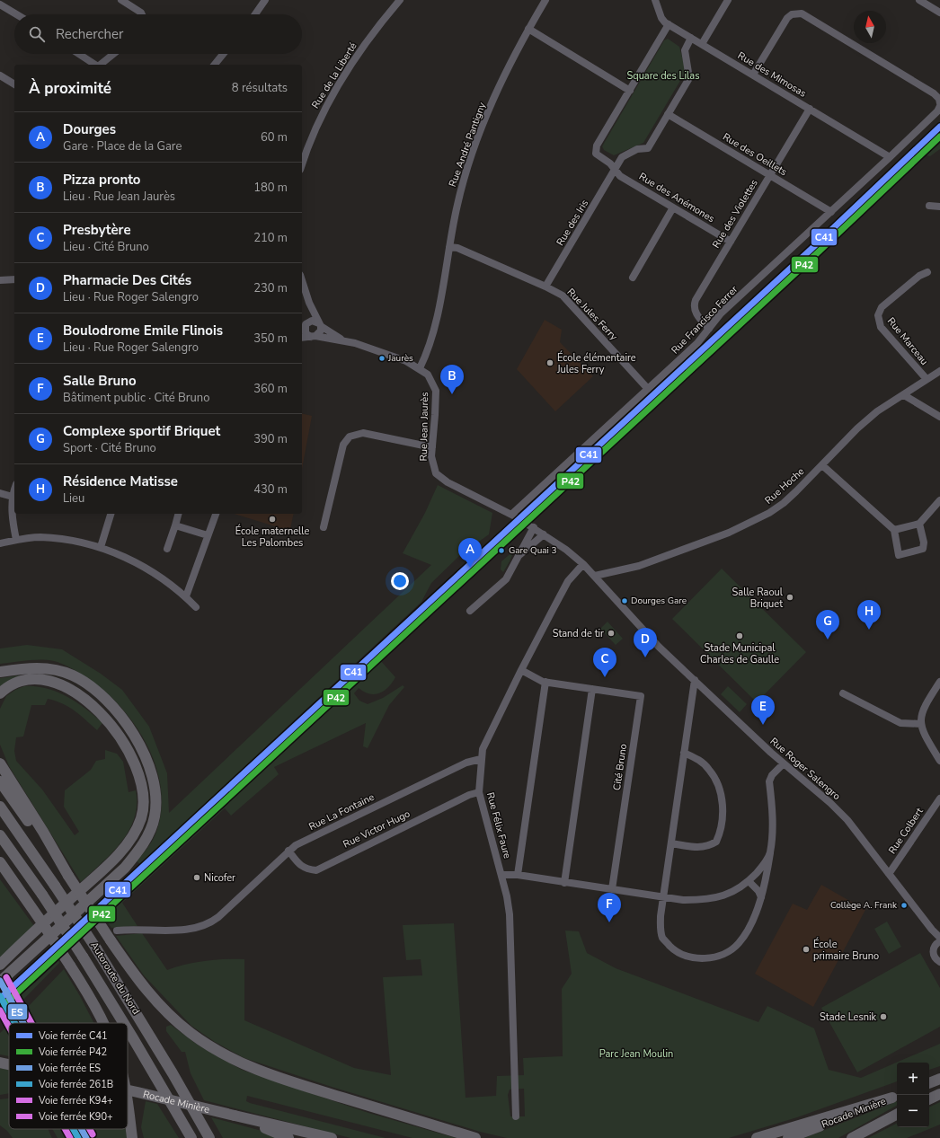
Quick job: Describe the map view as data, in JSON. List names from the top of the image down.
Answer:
{
  "streets": {
    "highway": ["Autoroute du Nord", "Rocade Minière"],
    "street": [
      "Rue des Mimosas",
      "Rue de la Liberté",
      "Rue André Pantigny",
      "Rue des Oeillets",
      "Rue des Anémones",
      "Rue des Violettes",
      "Rue des Iris",
      "Rue Jules Ferry",
      "Rue Francisco Ferrer",
      "Rue Marceau",
      "Rue Jean Jaurès",
      "Rue Hoche",
      "Cité Bruno",
      "Rue Roger Salengro",
      "Rue La Fontaine",
      "Rue Félix Faure",
      "Rue Victor Hugo",
      "Rue Colbert"
    ]
  },
  "crossings": [
    ["Rue des Mimosas", "Rue des Violettes"],
    ["Rue des Mimosas", "Rue Francisco Ferrer"],
    ["Rue André Pantigny", "Rue Jules Ferry"],
    ["Rue André Pantigny", "Rue Jean Jaurès"],
    ["Rue des Oeillets", "Rue des Violettes"],
    ["Rue des Oeillets", "Rue Francisco Ferrer"],
    ["Rue des Anémones", "Rue des Violettes"],
    ["Rue des Anémones", "Rue des Iris"],
    ["Rue des Violettes", "Rue Francisco Ferrer"],
    ["Rue des Iris", "Rue Jules Ferry"],
    ["Rue Jules Ferry", "Rue Francisco Ferrer"],
    ["Rue Francisco Ferrer", "Rue Jean Jaurès"],
    ["Rue Marceau", "Rue Hoche"],
    ["Rue Jean Jaurès", "Rue Roger Salengro"],
    ["Rue Hoche", "Rue Roger Salengro"],
    ["Cité Bruno", "Rue Félix Faure"],
    ["Rue Roger Salengro", "Rue Félix Faure"],
    ["Rue Roger Salengro", "Rue Colbert"],
    ["Rue La Fontaine", "Rue Félix Faure"],
    ["Rue La Fontaine", "Rue Victor Hugo"],
    ["Rue Félix Faure", "Rue Victor Hugo"]
  ],
  "parks": ["Square des Lilas", "Parc Jean Moulin"],
  "places": [
    "Jaurès",
    "École élémentaire Jules Ferry",
    "École maternelle Les Palombes",
    "Gare Quai 3",
    "Salle Raoul Briquet",
    "Dourges Gare",
    "Stand de tir",
    "Stade Municipal Charles de Gaulle",
    "Nicofer",
    "Collège A. Frank",
    "École primaire Bruno",
    "Stade Lesnik"
  ],
  "lines": [
    "rail line C41",
    "rail line P42",
    "rail line K94+",
    "rail line ES",
    "rail line 261B",
    "rail line K90+"
  ],
  "legend": [
    "Voie ferrée C41",
    "Voie ferrée P42",
    "Voie ferrée ES",
    "Voie ferrée 261B",
    "Voie ferrée K94+",
    "Voie ferrée K90+"
  ],
  "north": "top",
  "page": {
    "search": "Rechercher",
    "heading": ["À proximité", "8 résultats"],
    "list": [
      {
        "mark": "A",
        "name": "Dourges",
        "note": "Gare · Place de la Gare",
        "value": "60 m"
      },
      {
        "mark": "B",
        "name": "Pizza pronto",
        "note": "Lieu · Rue Jean Jaurès",
        "value": "180 m"
      },
      {
        "mark": "C",
        "name": "Presbytère",
        "note": "Lieu · Cité Bruno",
        "value": "210 m"
      },
      {
        "mark": "D",
        "name": "Pharmacie Des Cités",
        "note": "Lieu · Rue Roger Salengro",
        "value": "230 m"
      },
      {
        "mark": "E",
        "name": "Boulodrome Emile Flinois",
        "note": "Lieu · Rue Roger Salengro",
        "value": "350 m"
      },
      {
        "mark": "F",
        "name": "Salle Bruno",
        "note": "Bâtiment public · Cité Bruno",
        "value": "360 m"
      },
      {
        "mark": "G",
        "name": "Complexe sportif Briquet",
        "note": "Sport · Cité Bruno",
        "value": "390 m"
      },
      {
        "mark": "H",
        "name": "Résidence Matisse",
        "note": "Lieu",
        "value": "430 m"
      }
    ],
    "pins": [
      "B",
      "A",
      "H",
      "G",
      "D",
      "C",
      "E",
      "F"
    ],
    "map_buttons": ["+", "−"]
  }
}
